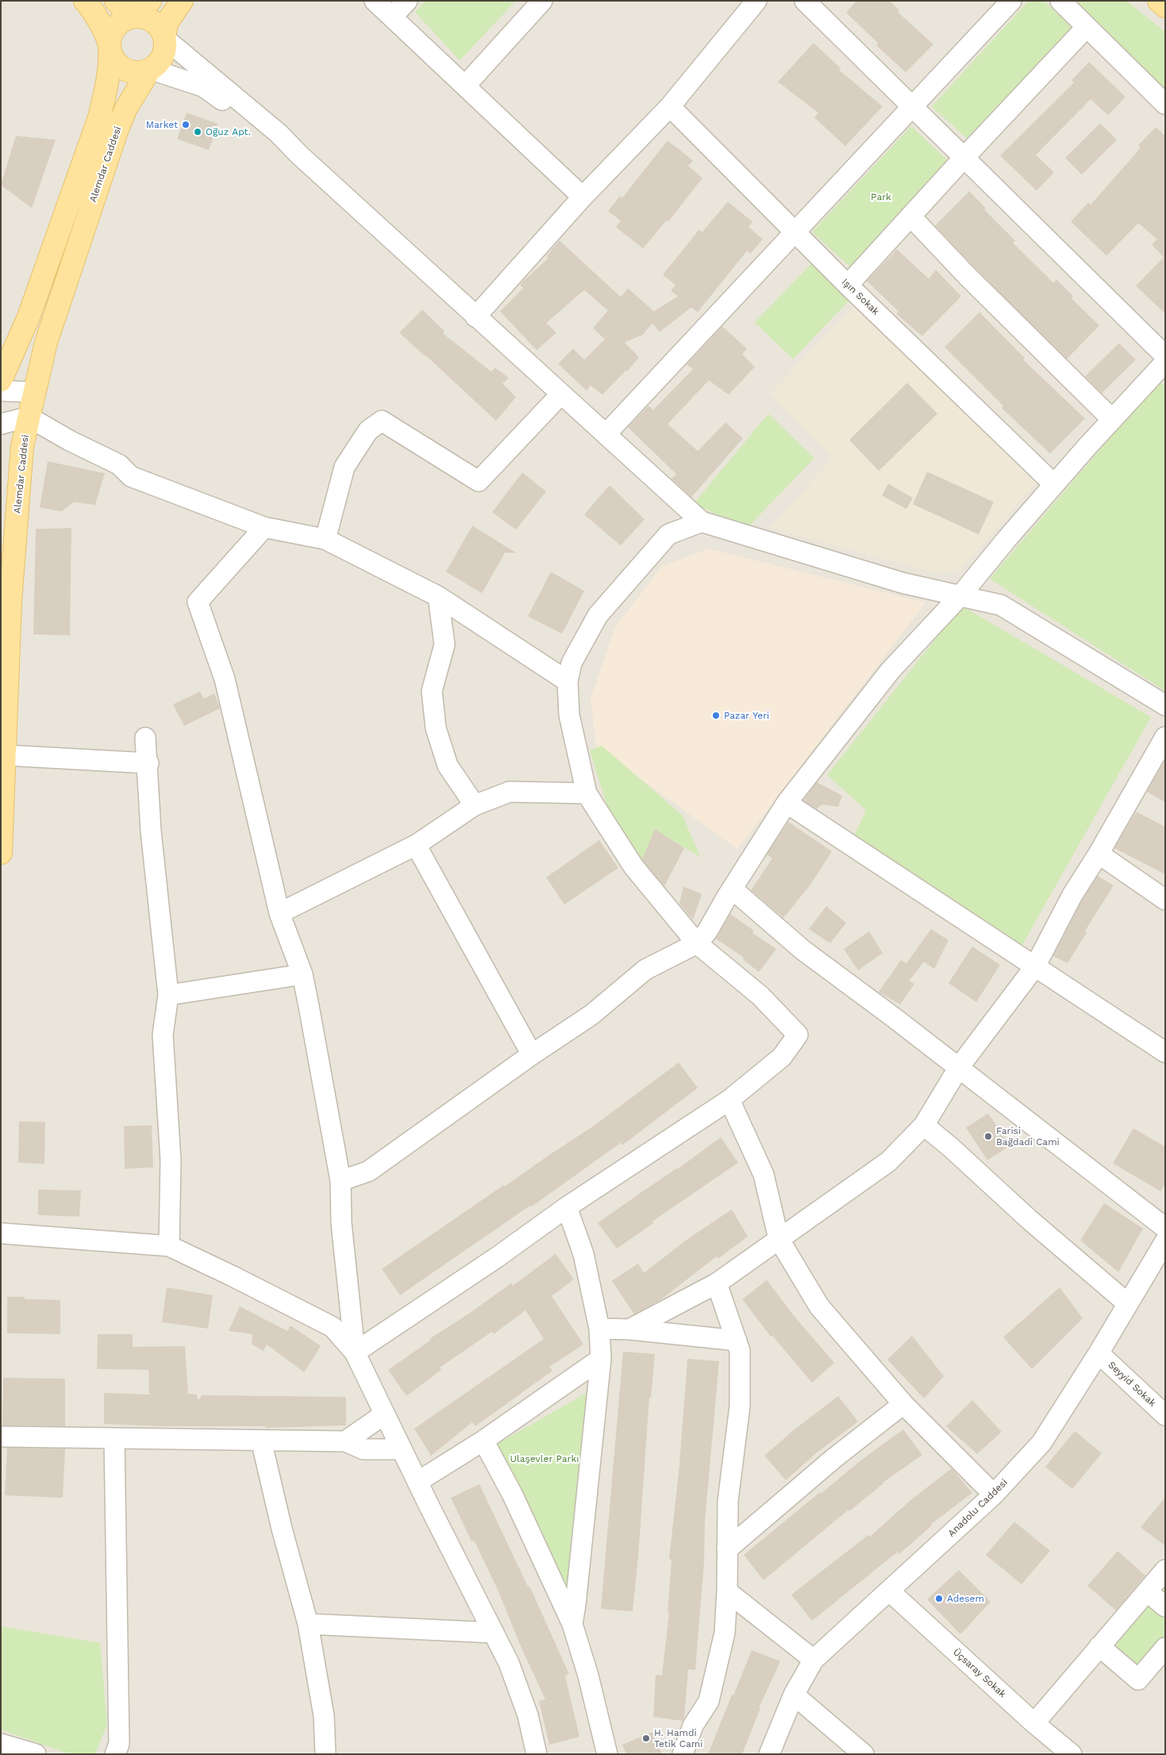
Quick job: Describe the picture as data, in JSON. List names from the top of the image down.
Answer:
{
  "streets": {
    "main road": ["Alemdar Caddesi"],
    "street": [
      "Işın Sokak",
      "Seyyid Sokak",
      "Anadolu Caddesi",
      "Üçsaray Sokak"
    ]
  },
  "crossings": [
    ["Seyyid Sokak", "Anadolu Caddesi"],
    ["Anadolu Caddesi", "Üçsaray Sokak"]
  ],
  "parks": ["Park", "Ulaşevler Parkı"],
  "places": [
    "Market",
    "Oğuz Apt.",
    "Pazar Yeri",
    "Farisi Bağdadi Cami",
    "Adesem",
    "H. Hamdi Tetik Cami"
  ]
}
